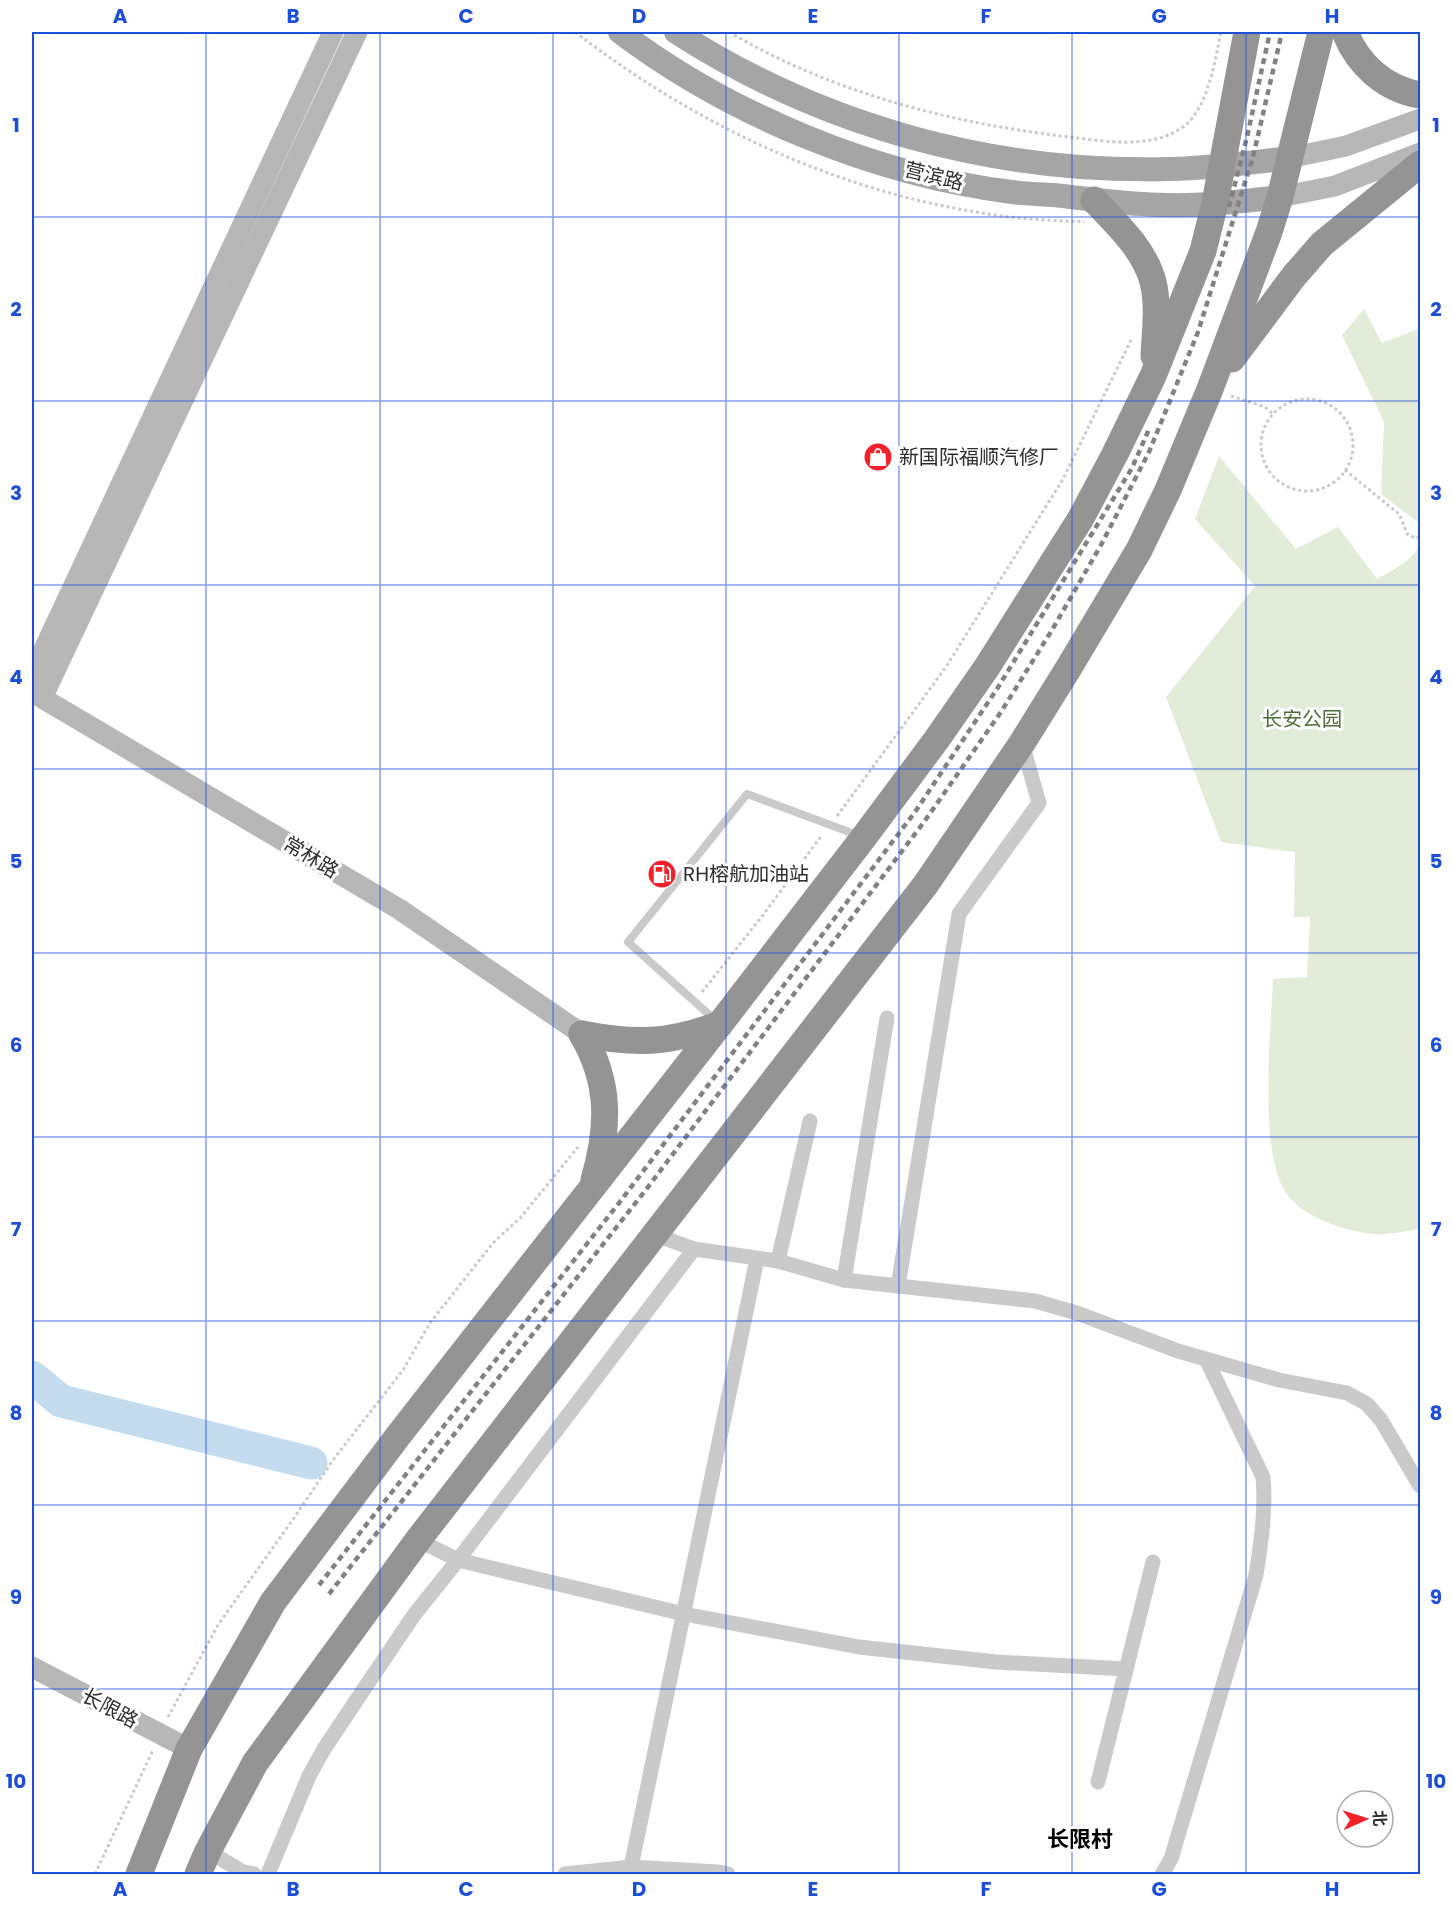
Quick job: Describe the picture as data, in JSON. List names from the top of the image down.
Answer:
{
  "streets": {
    "main road": ["营滨路"],
    "street": ["常林路", "长限路"]
  },
  "districts": ["长限村"],
  "parks": ["长安公园"],
  "places": {
    "shop": ["新国际福顺汽修厂"],
    "fuel station": ["RH榕航加油站"]
  },
  "north": "right",
  "grid": {
    "columns": [
      "A",
      "B",
      "C",
      "D",
      "E",
      "F",
      "G",
      "H"
    ],
    "rows": [
      "1",
      "2",
      "3",
      "4",
      "5",
      "6",
      "7",
      "8",
      "9",
      "10"
    ]
  }
}
